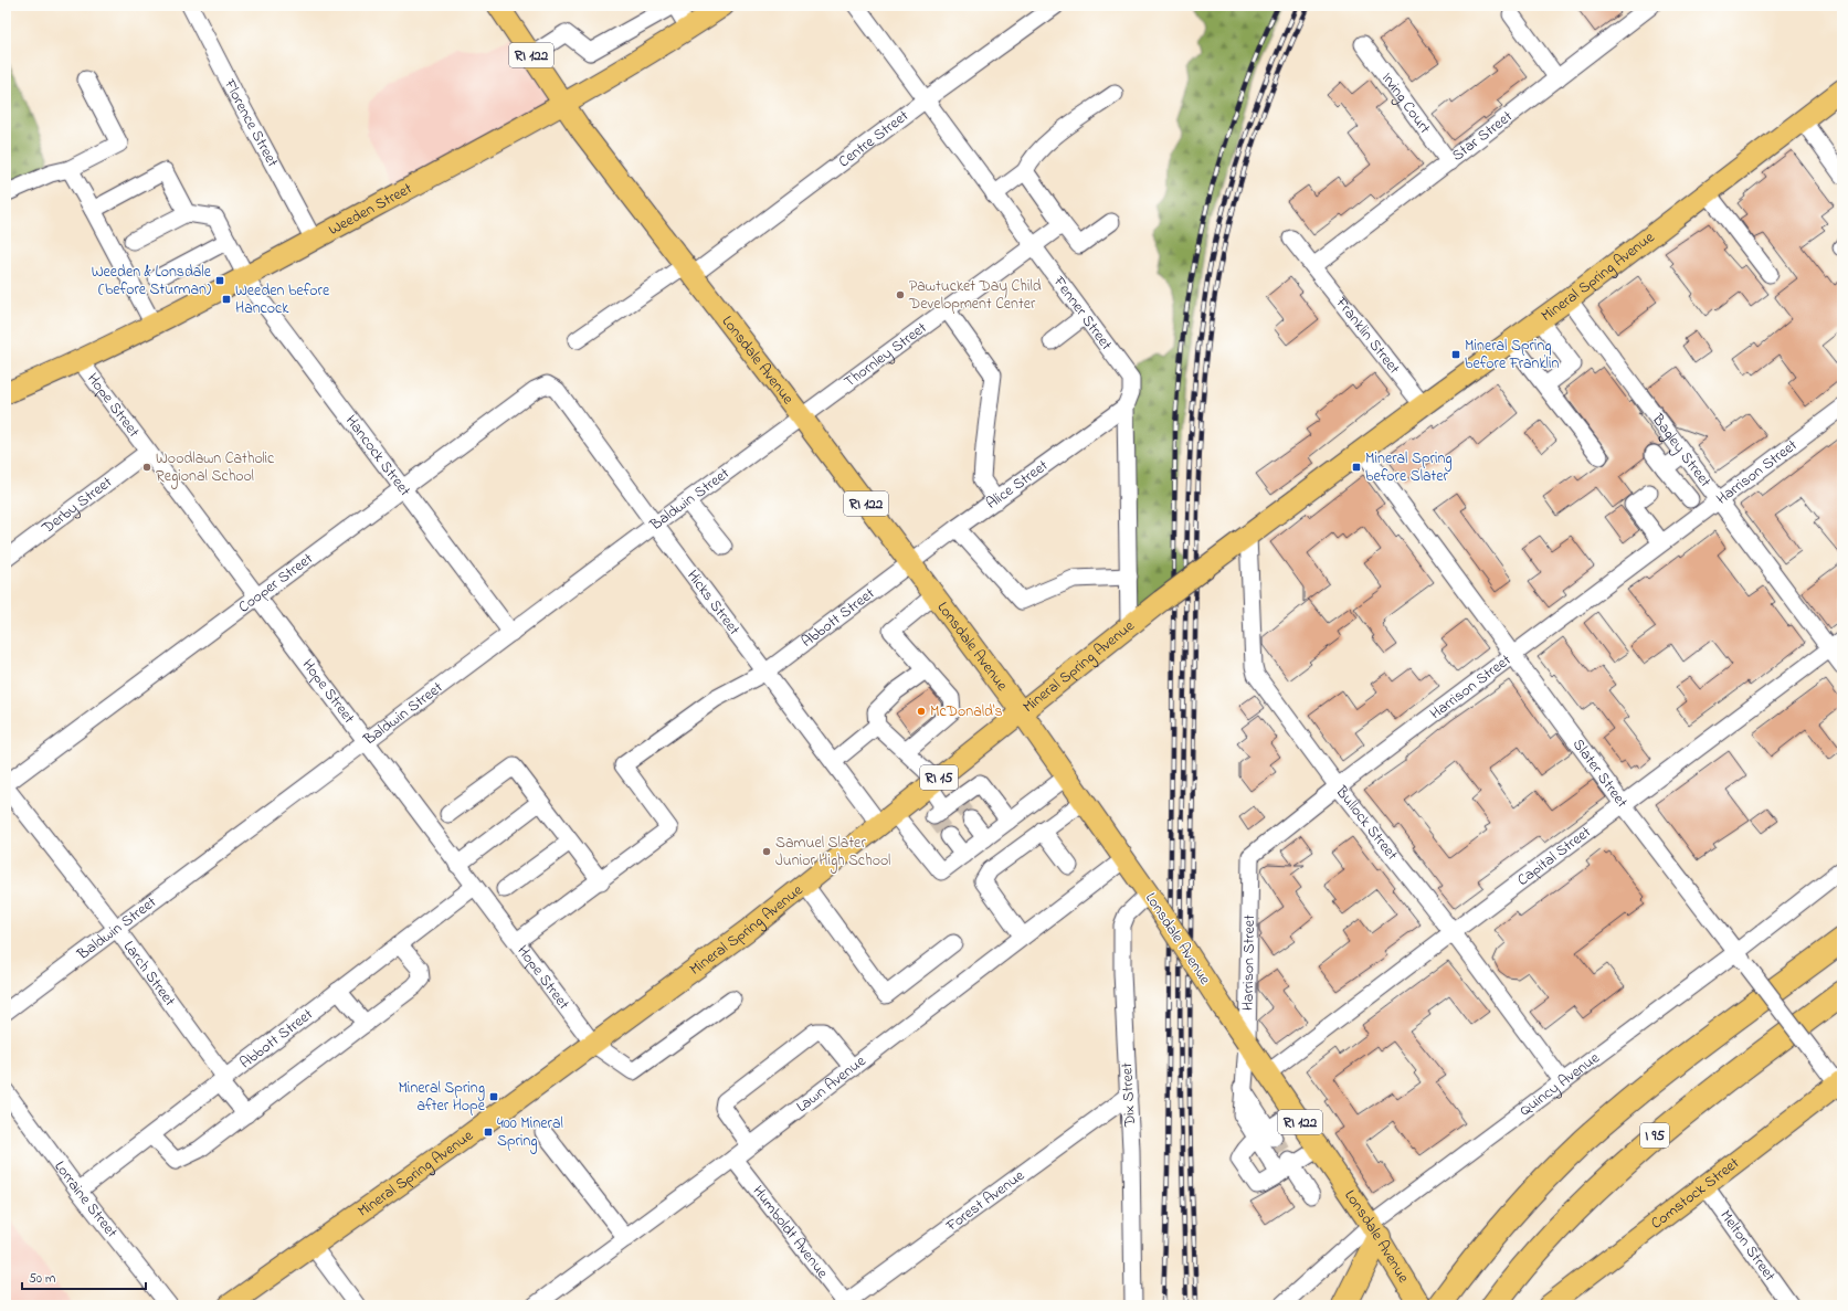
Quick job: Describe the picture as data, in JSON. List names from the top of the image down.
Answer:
{
  "streets": {
    "highway": ["I 95"],
    "main road": [
      "RI 122",
      "Weeden Street",
      "Mineral Spring Avenue",
      "Lonsdale Avenue",
      "RI 15",
      "Comstock Street"
    ],
    "street": [
      "Irving Court",
      "Florence Street",
      "Star Street",
      "Centre Street",
      "Fenner Street",
      "Franklin Street",
      "Thornley Street",
      "Hope Street",
      "Bagley Street",
      "Hancock Street",
      "Harrison Street",
      "Alice Street",
      "Baldwin Street",
      "Derby Street",
      "Cooper Street",
      "Hicks Street",
      "Abbott Street",
      "Slater Street",
      "Bullock Street",
      "Capital Street",
      "Larch Street",
      "Lawn Avenue",
      "Quincy Avenue",
      "Dix Street",
      "Lorraine Street",
      "Forest Avenue",
      "Humboldt Avenue",
      "Melton Street"
    ]
  },
  "crossings": [
    ["Irving Court", "Star Street"],
    ["Florence Street", "Weeden Street"],
    ["Star Street", "Franklin Street"],
    ["Centre Street", "Fenner Street"],
    ["Centre Street", "Lonsdale Avenue"],
    ["Weeden Street", "Lonsdale Avenue"],
    ["Weeden Street", "Hope Street"],
    ["Weeden Street", "Hancock Street"],
    ["Mineral Spring Avenue", "Fenner Street"],
    ["Mineral Spring Avenue", "Franklin Street"],
    ["Mineral Spring Avenue", "Lonsdale Avenue"],
    ["Mineral Spring Avenue", "Hope Street"],
    ["Mineral Spring Avenue", "Bagley Street"],
    ["Mineral Spring Avenue", "Hicks Street"],
    ["Mineral Spring Avenue", "Slater Street"],
    ["Mineral Spring Avenue", "Bullock Street"],
    ["Fenner Street", "Thornley Street"],
    ["Fenner Street", "Alice Street"],
    ["Thornley Street", "Lonsdale Avenue"],
    ["Thornley Street", "Baldwin Street"],
    ["Lonsdale Avenue", "Harrison Street"],
    ["Lonsdale Avenue", "Alice Street"],
    ["Lonsdale Avenue", "Baldwin Street"],
    ["Lonsdale Avenue", "Abbott Street"],
    ["Lonsdale Avenue", "Capital Street"],
    ["Lonsdale Avenue", "Lawn Avenue"],
    ["Lonsdale Avenue", "Quincy Avenue"],
    ["Lonsdale Avenue", "Dix Street"],
    ["Hope Street", "Baldwin Street"],
    ["Hope Street", "Derby Street"],
    ["Hope Street", "Cooper Street"],
    ["Hope Street", "Abbott Street"],
    ["Bagley Street", "Harrison Street"],
    ["Bagley Street", "Capital Street"],
    ["Hancock Street", "Baldwin Street"],
    ["Hancock Street", "Cooper Street"],
    ["Harrison Street", "Slater Street"],
    ["Harrison Street", "Bullock Street"],
    ["Alice Street", "Abbott Street"],
    ["Baldwin Street", "Hicks Street"],
    ["Baldwin Street", "Larch Street"],
    ["Cooper Street", "Hicks Street"],
    ["Cooper Street", "Larch Street"],
    ["Hicks Street", "Abbott Street"],
    ["Abbott Street", "Larch Street"],
    ["Abbott Street", "Lorraine Street"],
    ["Slater Street", "Capital Street"],
    ["Slater Street", "Quincy Avenue"],
    ["Slater Street", "Comstock Street"],
    ["Bullock Street", "Capital Street"],
    ["Bullock Street", "Quincy Avenue"],
    ["Lawn Avenue", "Humboldt Avenue"],
    ["Dix Street", "Forest Avenue"],
    ["Comstock Street", "Melton Street"],
    ["Forest Avenue", "Humboldt Avenue"]
  ],
  "places": {
    "transit": [
      "Weeden & Lonsdale (before Sturman)",
      "Weeden before Hancock",
      "Mineral Spring before Franklin",
      "Mineral Spring before Slater",
      "Mineral Spring after Hope",
      "400 Mineral Spring"
    ],
    "other": [
      "Pawtucket Day Child Development Center",
      "Woodlawn Catholic Regional School",
      "McDonald's",
      "Samuel Slater Junior High School"
    ]
  },
  "scale_bar": "50 m"
}
